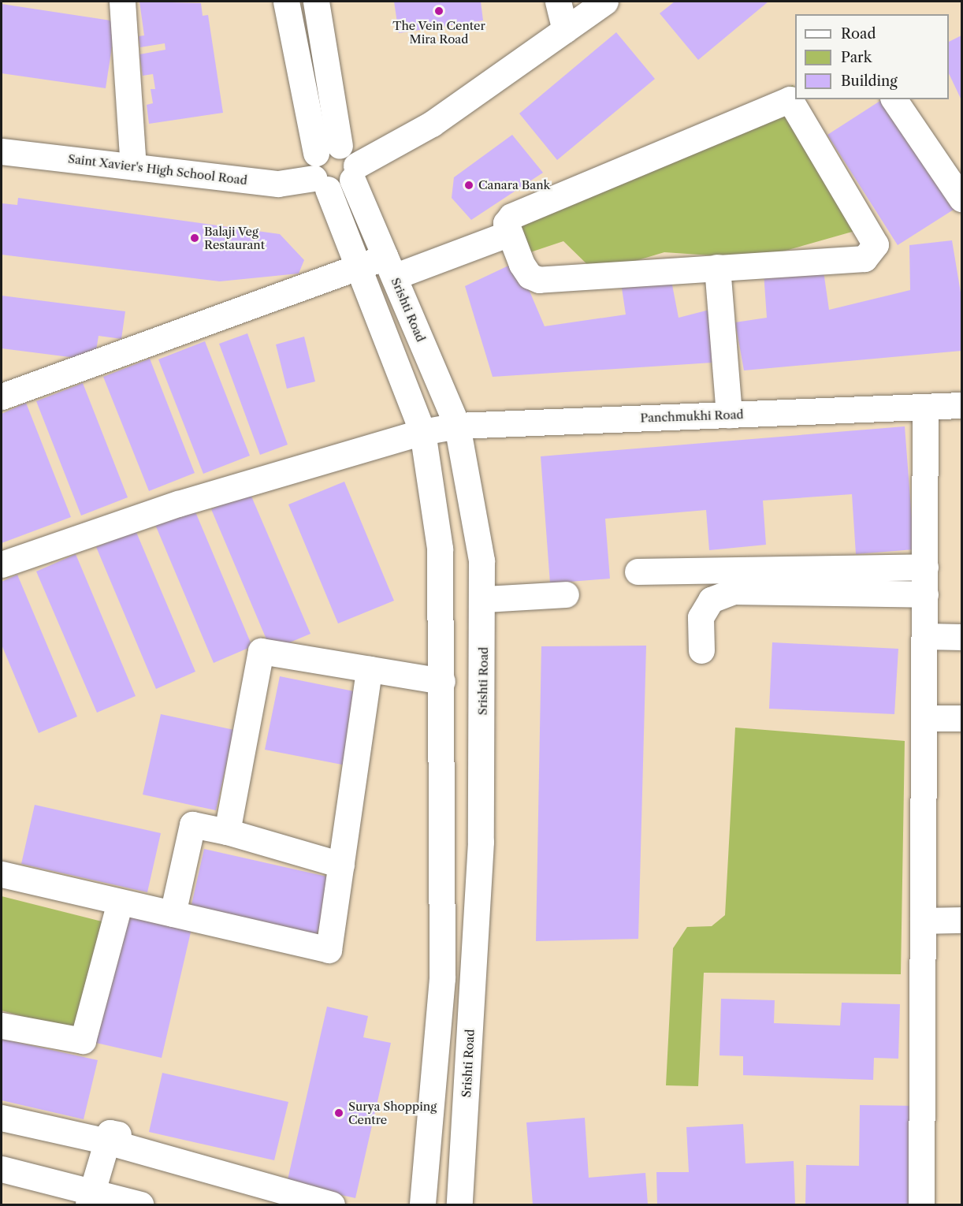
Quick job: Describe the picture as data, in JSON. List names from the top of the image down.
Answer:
{
  "streets": {
    "street": ["Saint Xavier's High School Road", "Srishti Road", "Panchmukhi Road"]
  },
  "crossings": [
    ["Saint Xavier's High School Road", "Srishti Road"],
    ["Srishti Road", "Panchmukhi Road"]
  ],
  "places": [
    "The Vein Center Mira Road",
    "Canara Bank",
    "Balaji Veg Restaurant",
    "Surya Shopping Centre"
  ],
  "legend": ["Road", "Park", "Building"]
}
